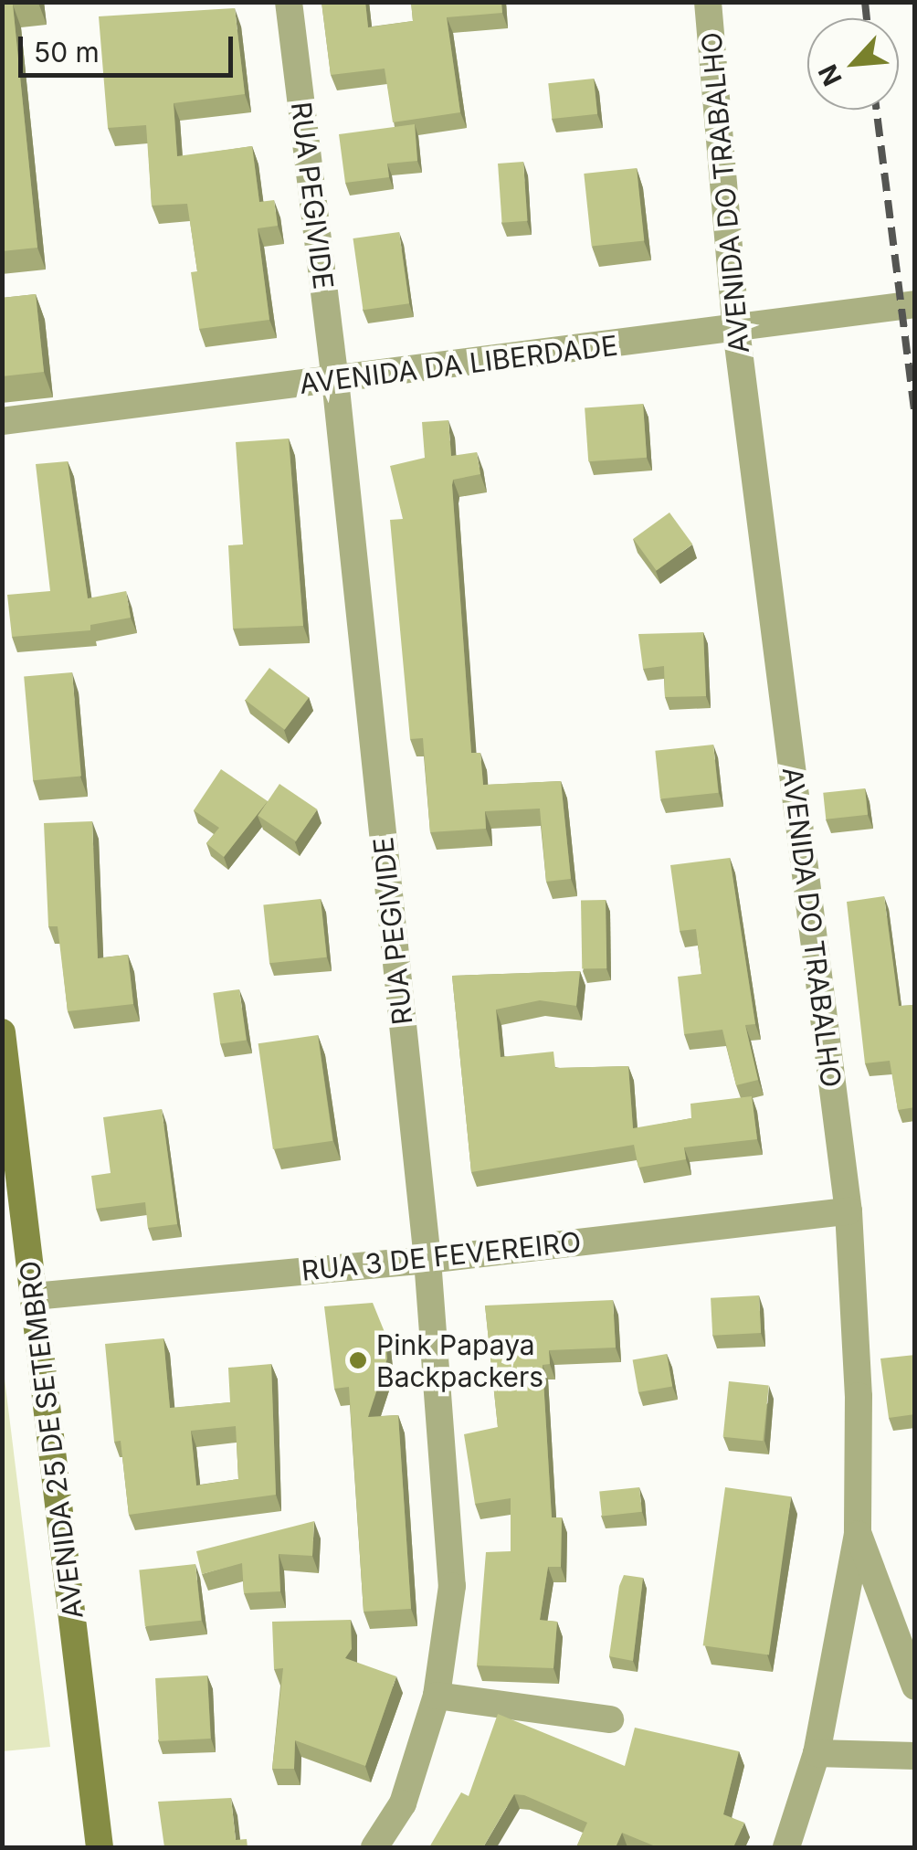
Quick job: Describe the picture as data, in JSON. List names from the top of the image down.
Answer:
{
  "streets": {
    "street": [
      "AVENIDA DO TRABALHO",
      "RUA PEGIVIDE",
      "AVENIDA DA LIBERDADE",
      "RUA 3 DE FEVEREIRO",
      "AVENIDA 25 DE SETEMBRO"
    ]
  },
  "crossings": [
    ["AVENIDA DO TRABALHO", "AVENIDA DA LIBERDADE"],
    ["AVENIDA DO TRABALHO", "RUA 3 DE FEVEREIRO"],
    ["RUA PEGIVIDE", "AVENIDA DA LIBERDADE"],
    ["RUA PEGIVIDE", "RUA 3 DE FEVEREIRO"],
    ["RUA 3 DE FEVEREIRO", "AVENIDA 25 DE SETEMBRO"]
  ],
  "places": ["Pink Papaya Backpackers"],
  "scale_bar": "50 m",
  "north": "bottom left"
}
